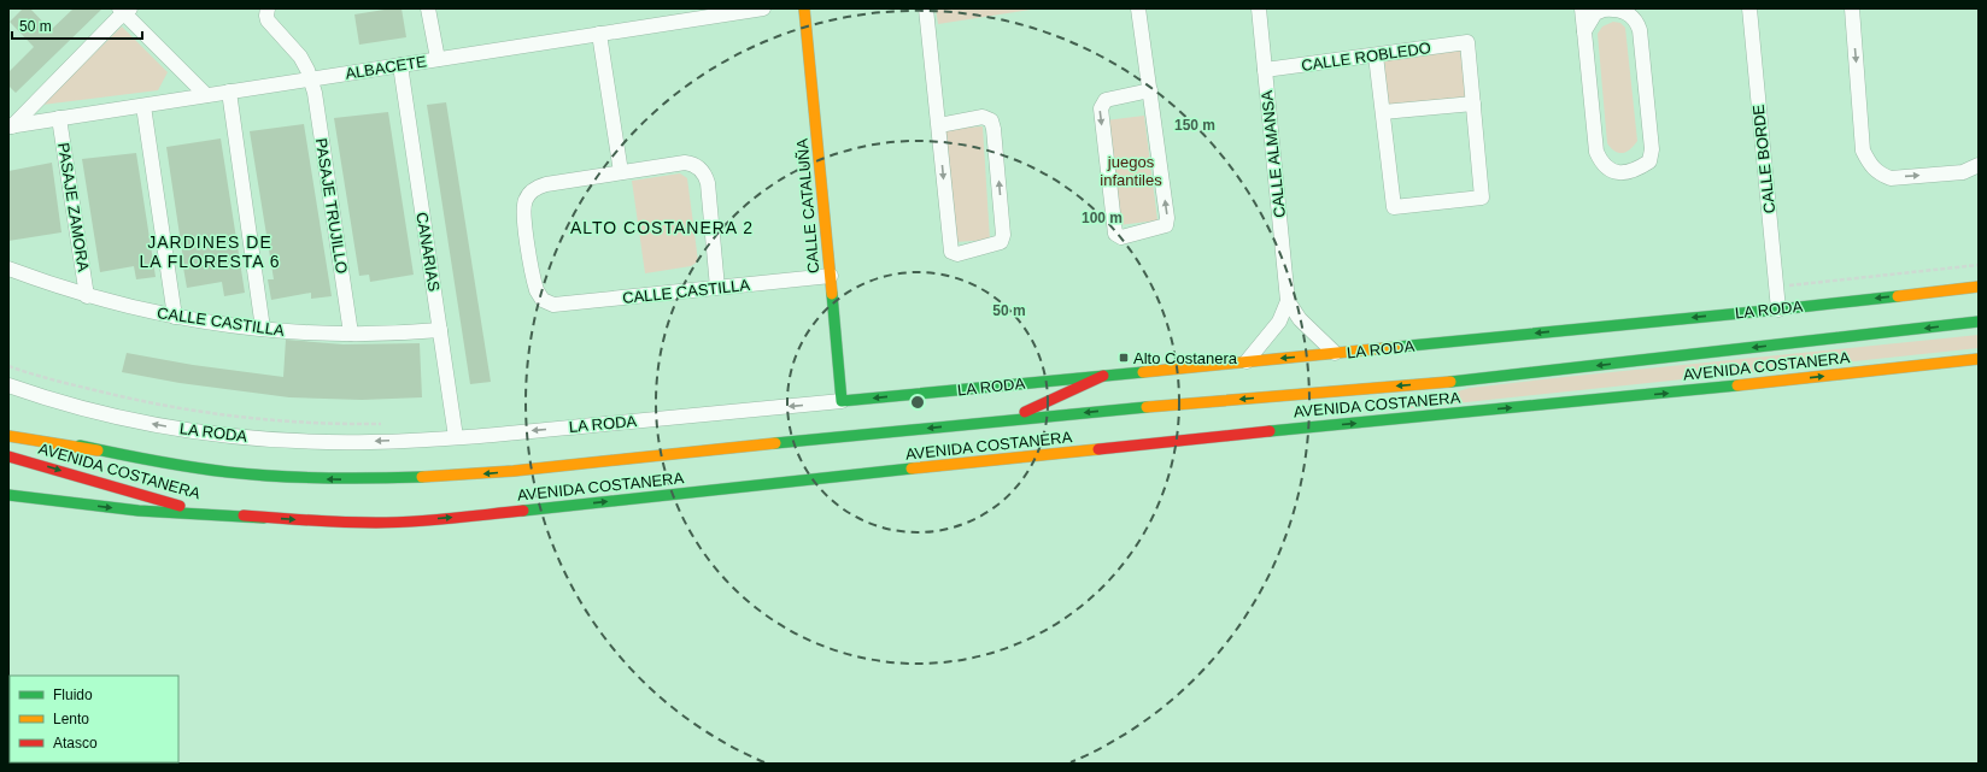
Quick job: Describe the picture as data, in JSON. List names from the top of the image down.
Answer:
{
  "streets": {
    "main road": ["CALLE CATALUÑA", "LA RODA", "AVENIDA COSTANERA"],
    "street": [
      "CALLE ROBLEDO",
      "ALBACETE",
      "CALLE ALMANSA",
      "CALLE BORDE",
      "PASAJE TRUJILLO",
      "PASAJE ZAMORA",
      "CANARIAS",
      "CALLE CASTILLA"
    ]
  },
  "crossings": [
    ["CALLE ROBLEDO", "CALLE ALMANSA"],
    ["ALBACETE", "PASAJE TRUJILLO"],
    ["ALBACETE", "PASAJE ZAMORA"],
    ["ALBACETE", "CANARIAS"],
    ["CALLE ALMANSA", "LA RODA"],
    ["CALLE BORDE", "LA RODA"],
    ["PASAJE TRUJILLO", "CALLE CASTILLA"],
    ["CALLE CATALUÑA", "CALLE CASTILLA"],
    ["CALLE CATALUÑA", "LA RODA"],
    ["PASAJE ZAMORA", "CALLE CASTILLA"],
    ["CANARIAS", "CALLE CASTILLA"],
    ["CANARIAS", "LA RODA"]
  ],
  "one_way": ["LA RODA"],
  "districts": ["ALTO COSTANERA 2", "JARDINES DE LA FLORESTA 6"],
  "parks": ["juegos infantiles"],
  "places": {
    "transit": ["Alto Costanera"]
  },
  "legend": ["Fluido", "Lento", "Atasco"],
  "scale_bar": "50 m",
  "rings": ["150 m", "100 m", "50 m"]
}
